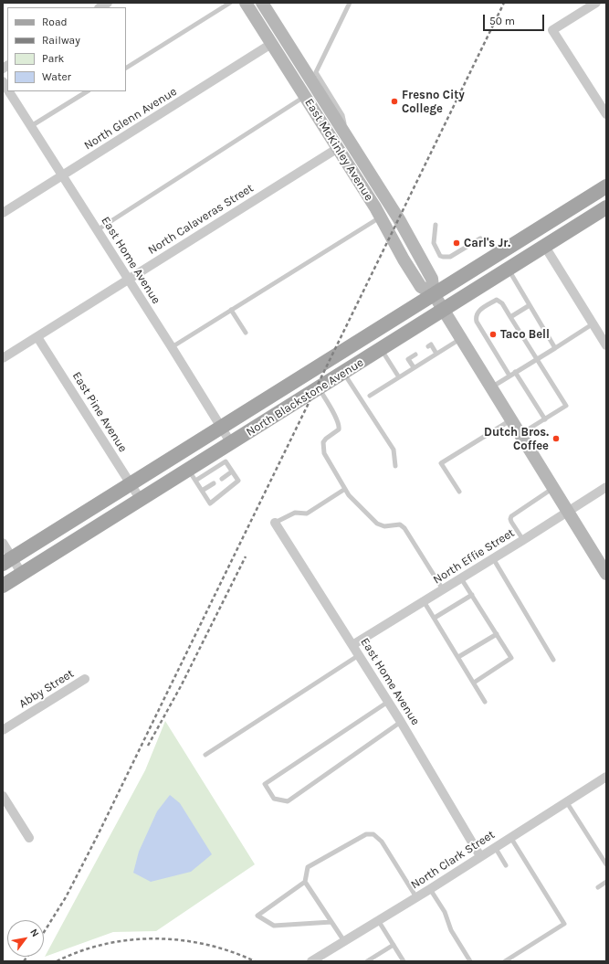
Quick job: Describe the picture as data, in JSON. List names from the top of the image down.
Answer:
{
  "streets": {
    "main road": ["East McKinley Avenue", "North Blackstone Avenue"],
    "street": [
      "North Glenn Avenue",
      "North Calaveras Street",
      "East Home Avenue",
      "East Pine Avenue",
      "North Effie Street",
      "Abby Street",
      "North Clark Street"
    ]
  },
  "crossings": [
    ["North Glenn Avenue", "East McKinley Avenue"],
    ["North Glenn Avenue", "East Home Avenue"],
    ["East McKinley Avenue", "North Calaveras Street"],
    ["East McKinley Avenue", "North Blackstone Avenue"],
    ["East McKinley Avenue", "North Effie Street"],
    ["North Calaveras Street", "East Home Avenue"],
    ["North Calaveras Street", "East Pine Avenue"],
    ["East Home Avenue", "North Blackstone Avenue"],
    ["East Home Avenue", "North Effie Street"],
    ["East Home Avenue", "North Clark Street"],
    ["North Blackstone Avenue", "East Pine Avenue"]
  ],
  "places": [
    "Fresno City College",
    "Carl's Jr.",
    "Taco Bell",
    "Dutch Bros. Coffee"
  ],
  "legend": [
    "Road",
    "Railway",
    "Park",
    "Water"
  ],
  "scale_bar": "50 m",
  "north": "top right"
}
